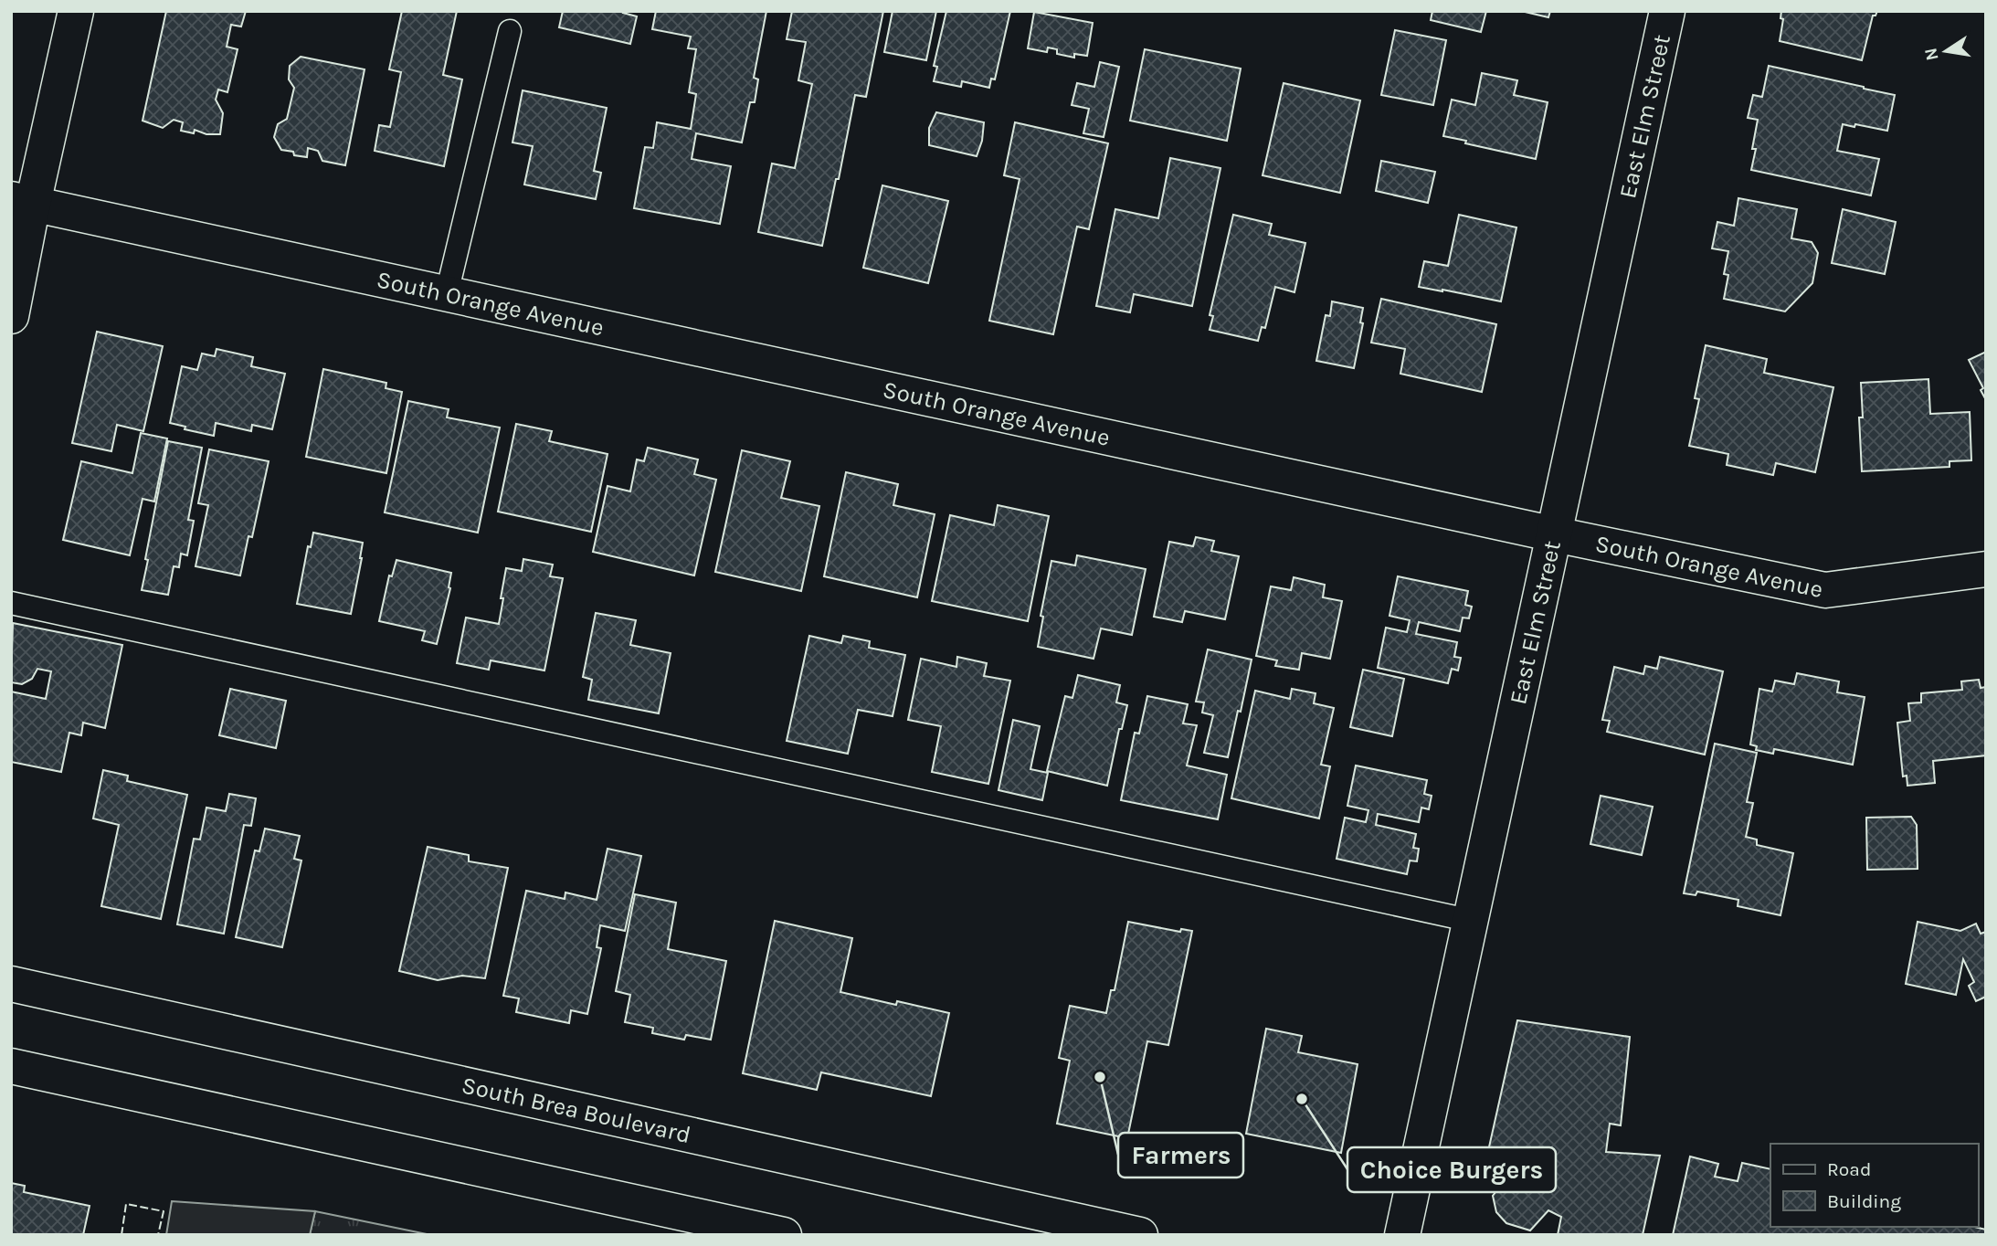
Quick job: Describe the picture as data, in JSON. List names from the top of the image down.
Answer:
{
  "streets": {
    "street": ["East Elm Street", "South Orange Avenue", "South Brea Boulevard"]
  },
  "crossings": [
    ["East Elm Street", "South Orange Avenue"]
  ],
  "places": ["Farmers", "Choice Burgers"],
  "legend": ["Road", "Building"],
  "north": "left"
}
